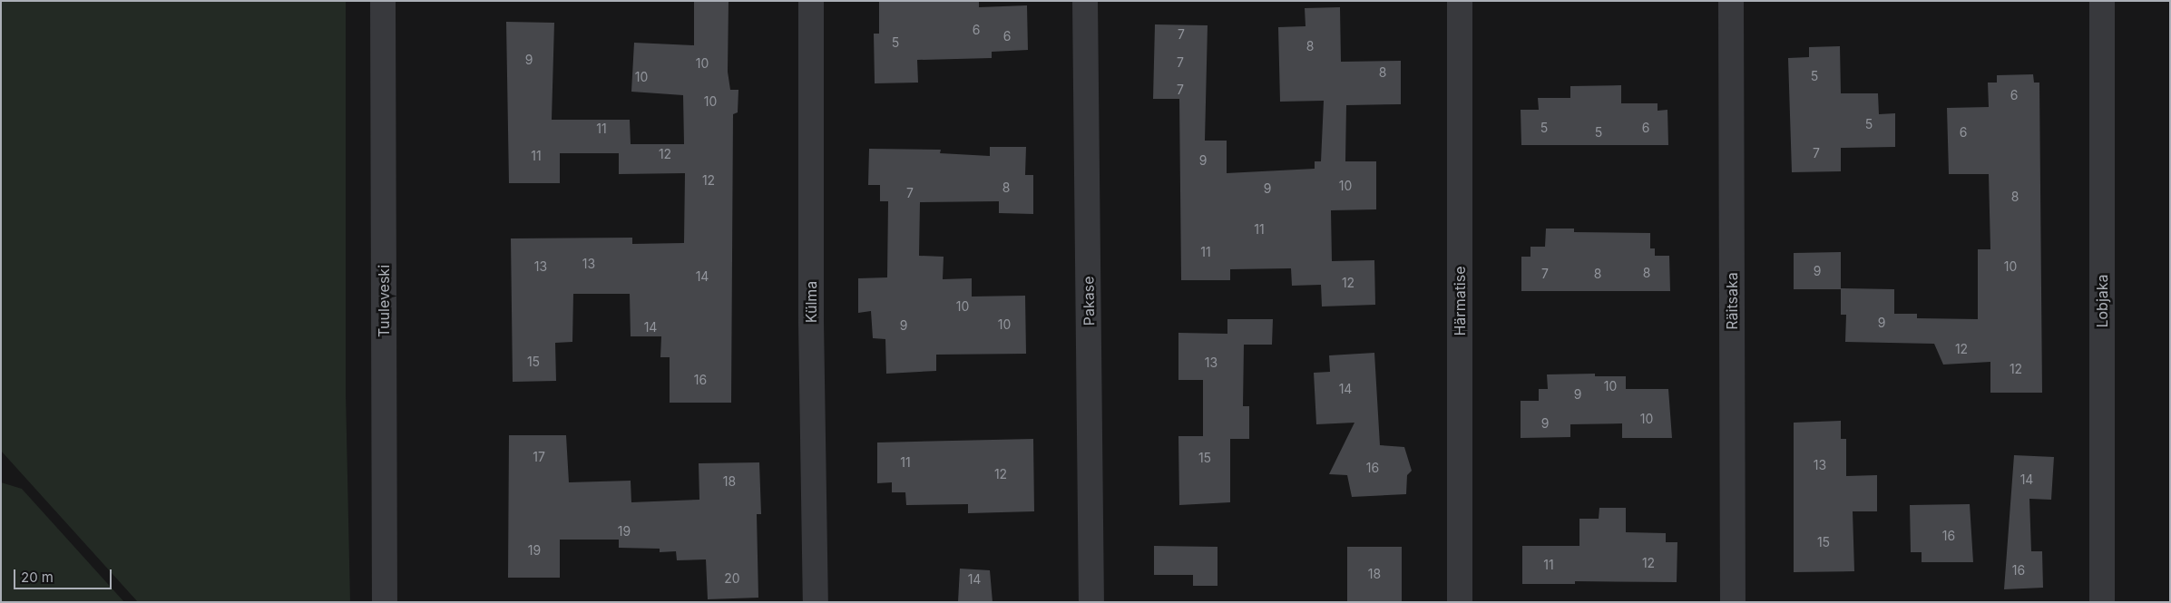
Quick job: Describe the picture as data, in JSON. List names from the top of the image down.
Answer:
{
  "streets": {
    "street": [
      "Tuuleveski",
      "Pakase",
      "Härmatise",
      "Räitsaka",
      "Lobjaka",
      "Külma"
    ]
  },
  "house_numbers": [
    "6",
    "7",
    "6",
    "5",
    "8",
    "9",
    "7",
    "10",
    "8",
    "5",
    "10",
    "7",
    "6",
    "10",
    "5",
    "5",
    "6",
    "11",
    "5",
    "6",
    "7",
    "12",
    "11",
    "9",
    "12",
    "10",
    "8",
    "9",
    "7",
    "8",
    "11",
    "11",
    "13",
    "13",
    "10",
    "9",
    "8",
    "7",
    "8",
    "14",
    "12",
    "10",
    "9",
    "10",
    "9",
    "14",
    "12",
    "15",
    "13",
    "12",
    "16",
    "10",
    "14",
    "9",
    "10",
    "9",
    "17",
    "15",
    "11",
    "13",
    "16",
    "12",
    "14",
    "18",
    "19",
    "16",
    "15",
    "19",
    "12",
    "11",
    "16",
    "18",
    "20",
    "14"
  ],
  "scale_bar": "20 m"
}
